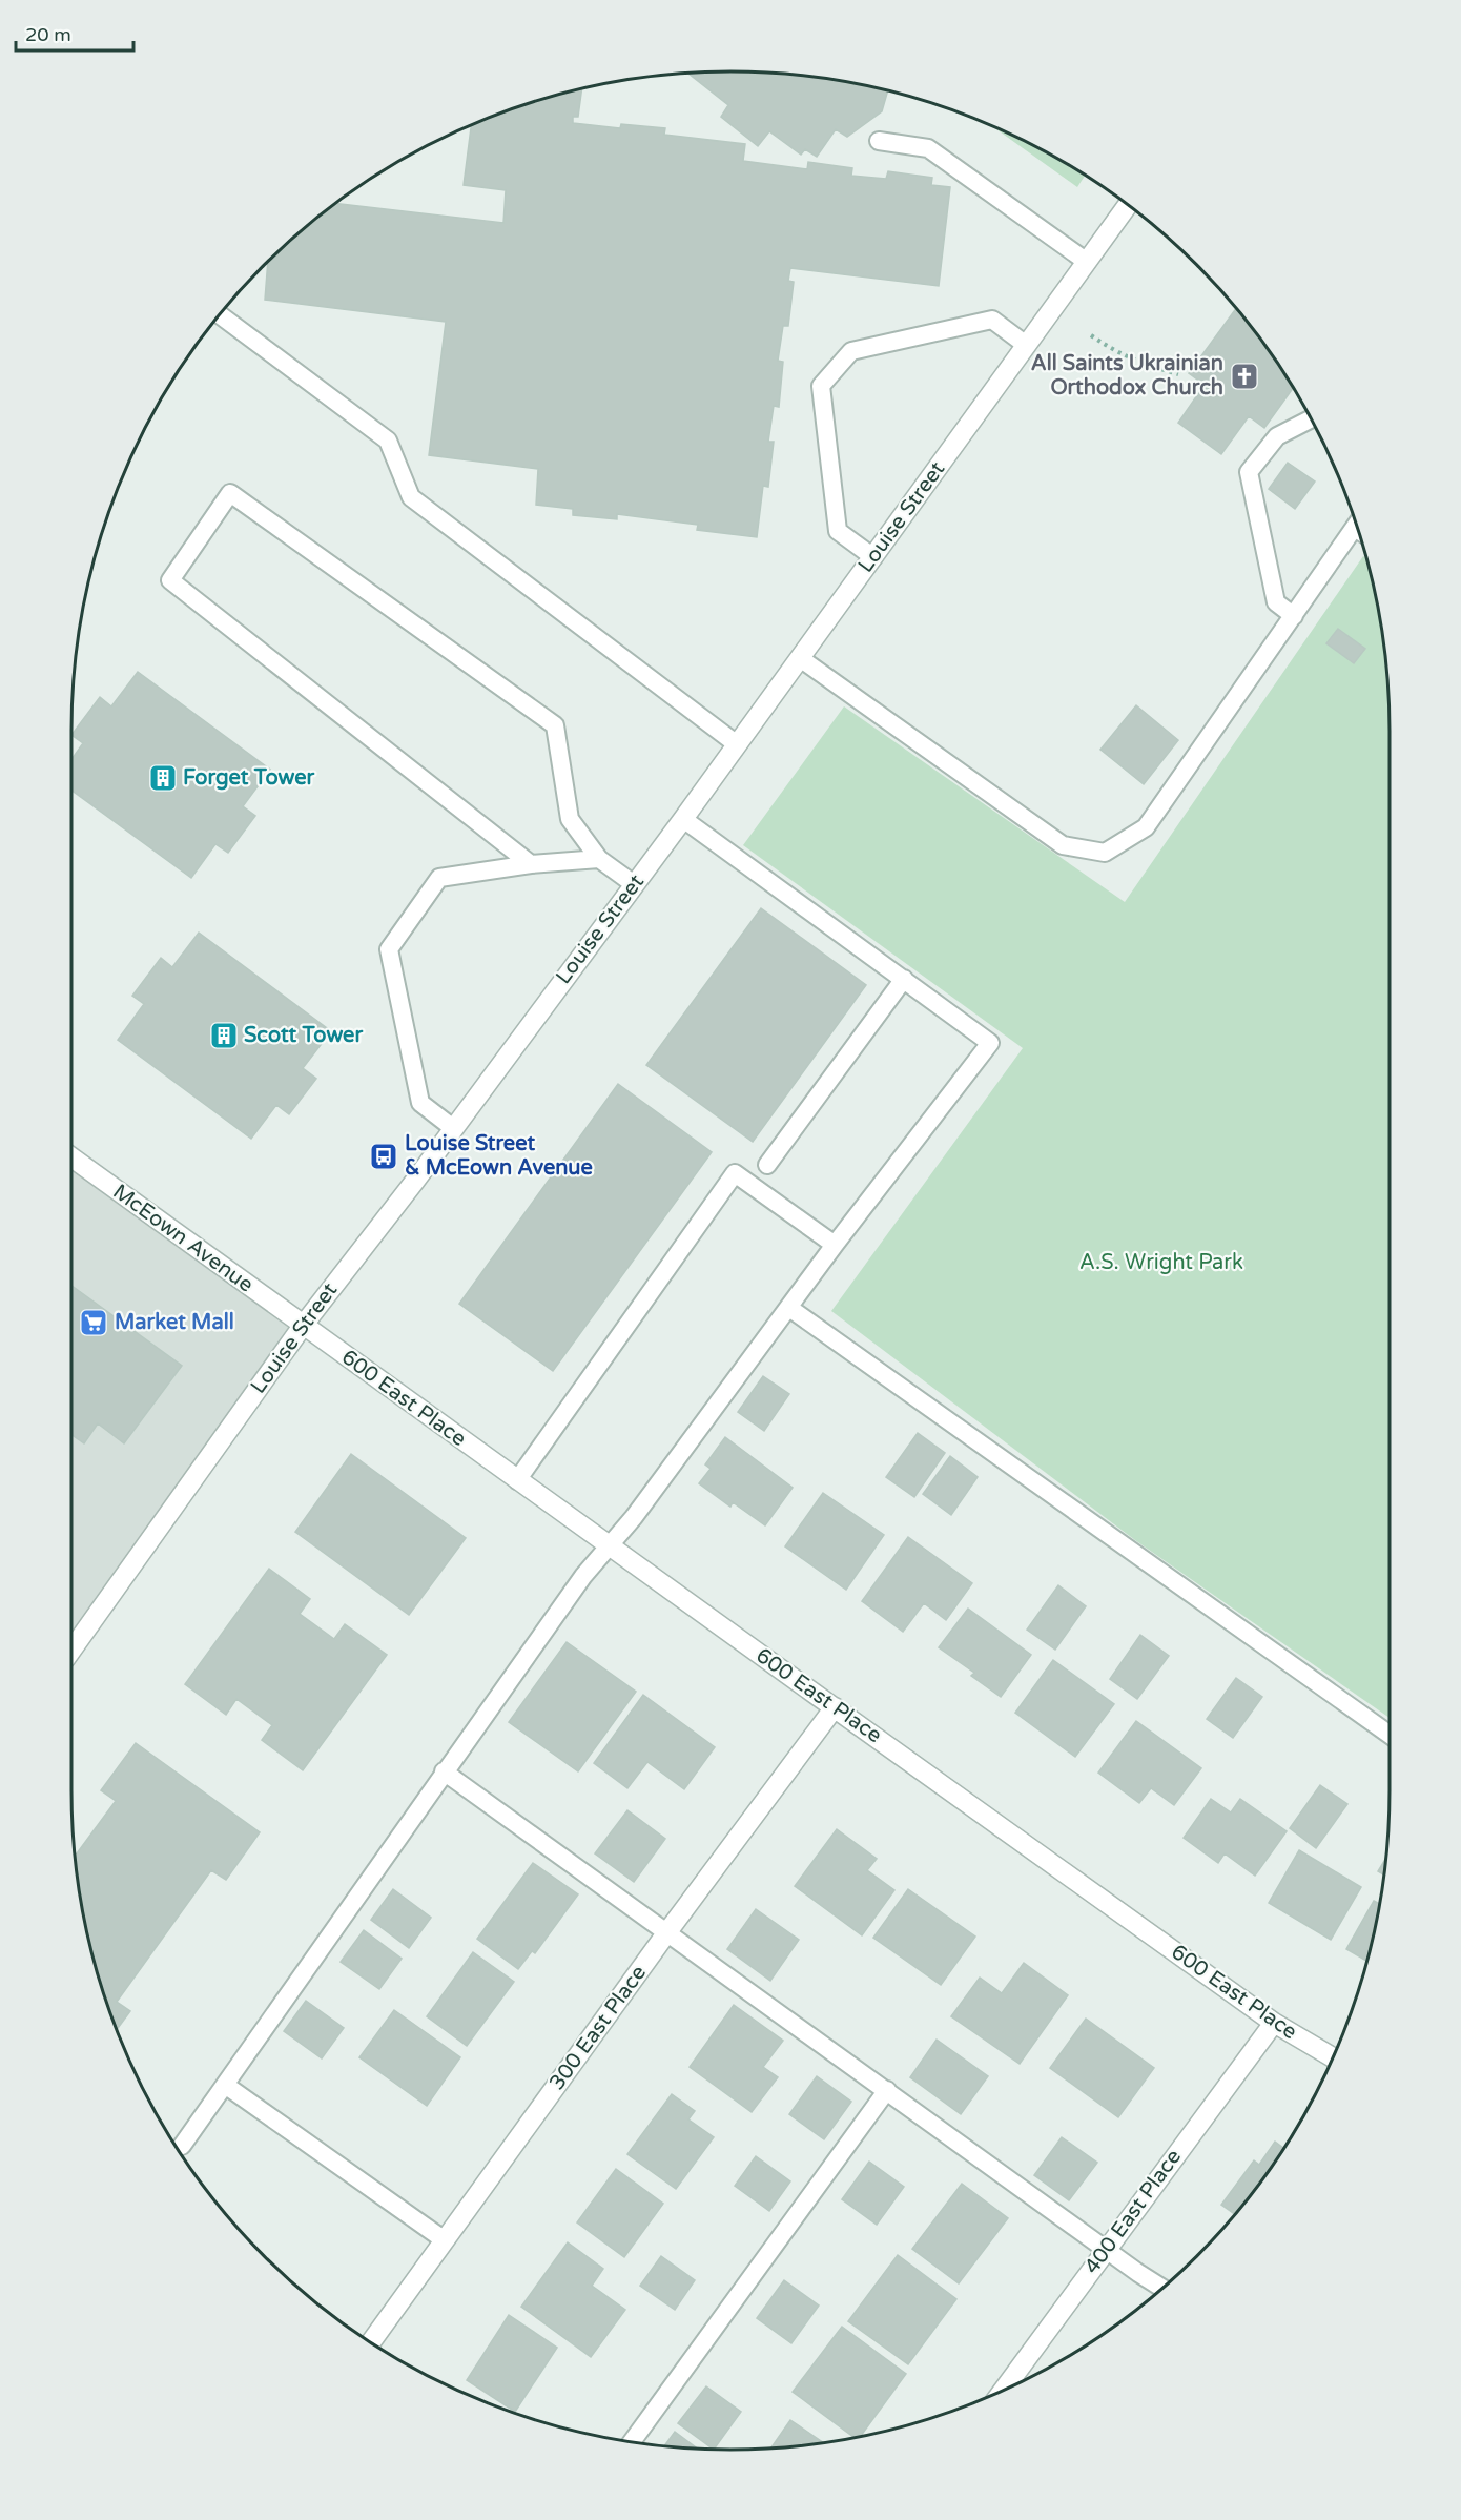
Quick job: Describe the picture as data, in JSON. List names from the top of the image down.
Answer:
{
  "streets": {
    "street": [
      "Louise Street",
      "McEown Avenue",
      "600 East Place",
      "300 East Place",
      "400 East Place"
    ]
  },
  "crossings": [
    ["Louise Street", "McEown Avenue"],
    ["Louise Street", "600 East Place"],
    ["McEown Avenue", "600 East Place"],
    ["600 East Place", "300 East Place"],
    ["600 East Place", "400 East Place"]
  ],
  "parks": ["A.S. Wright Park"],
  "places": {
    "church": ["All Saints Ukrainian Orthodox Church"],
    "building": ["Forget Tower", "Scott Tower"],
    "bus stop": ["Louise Street & McEown Avenue"],
    "supermarket": ["Market Mall"]
  },
  "scale_bar": "20 m"
}
